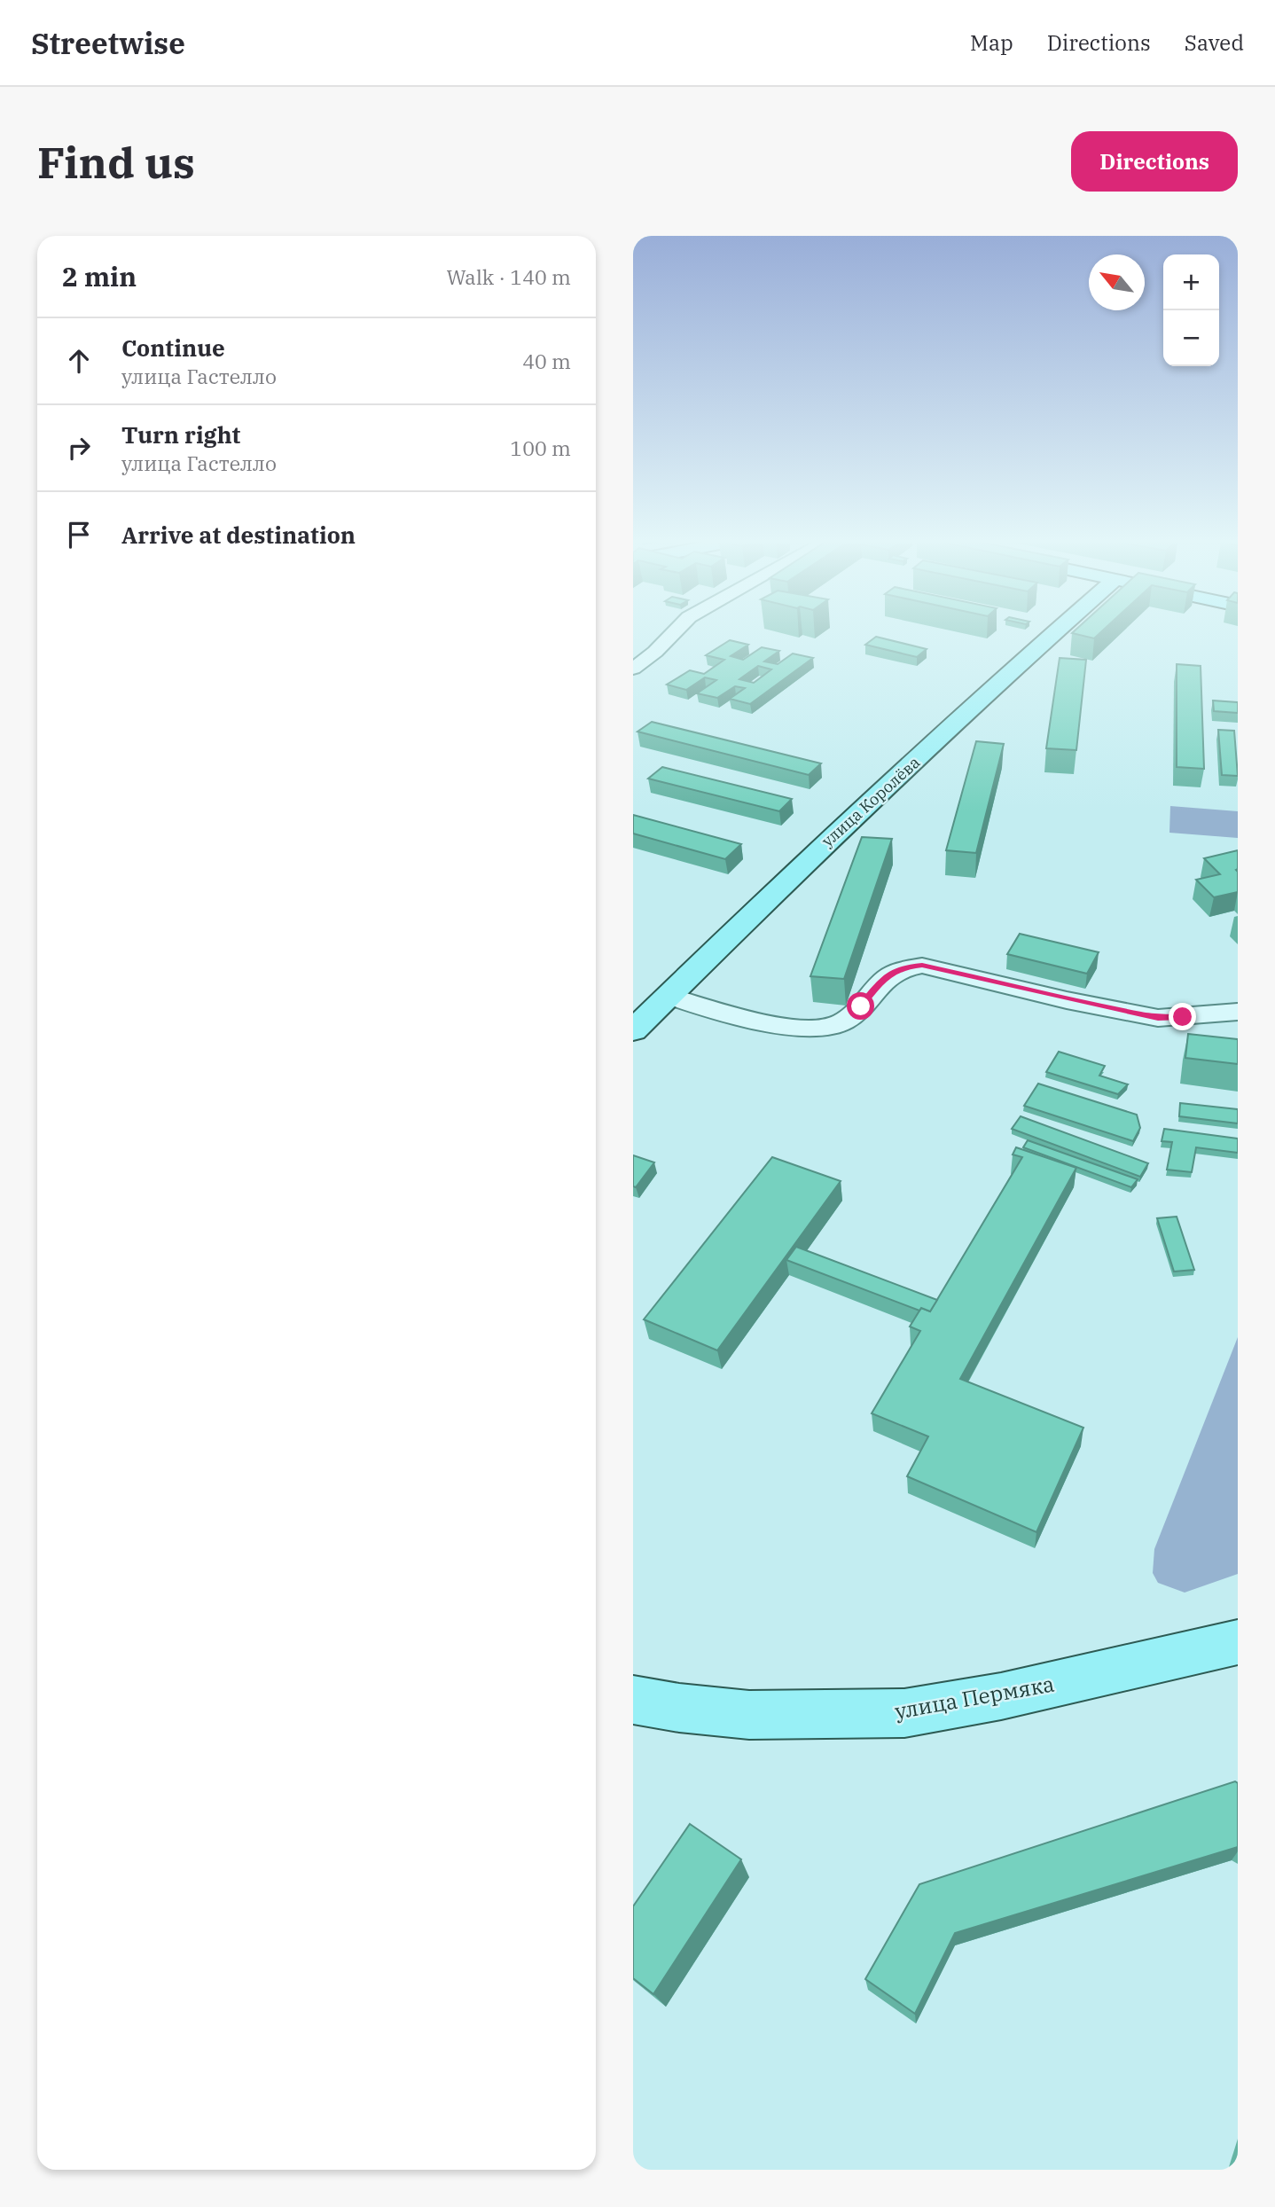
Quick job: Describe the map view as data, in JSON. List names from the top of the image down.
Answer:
{
  "streets": {
    "main road": ["улица Королёва", "улица Пермяка"]
  },
  "north": "top left",
  "page": {
    "header": "Streetwise",
    "nav": ["Map", "Directions", "Saved"],
    "buttons": "Directions",
    "title": "Find us",
    "heading": ["2 min", "Walk · 140 m"],
    "map_buttons": ["+", "−"],
    "list": [
      ["Continue", "улица Гастелло", "40 m"],
      ["Turn right", "улица Гастелло", "100 m"],
      "Arrive at destination"
    ]
  }
}
